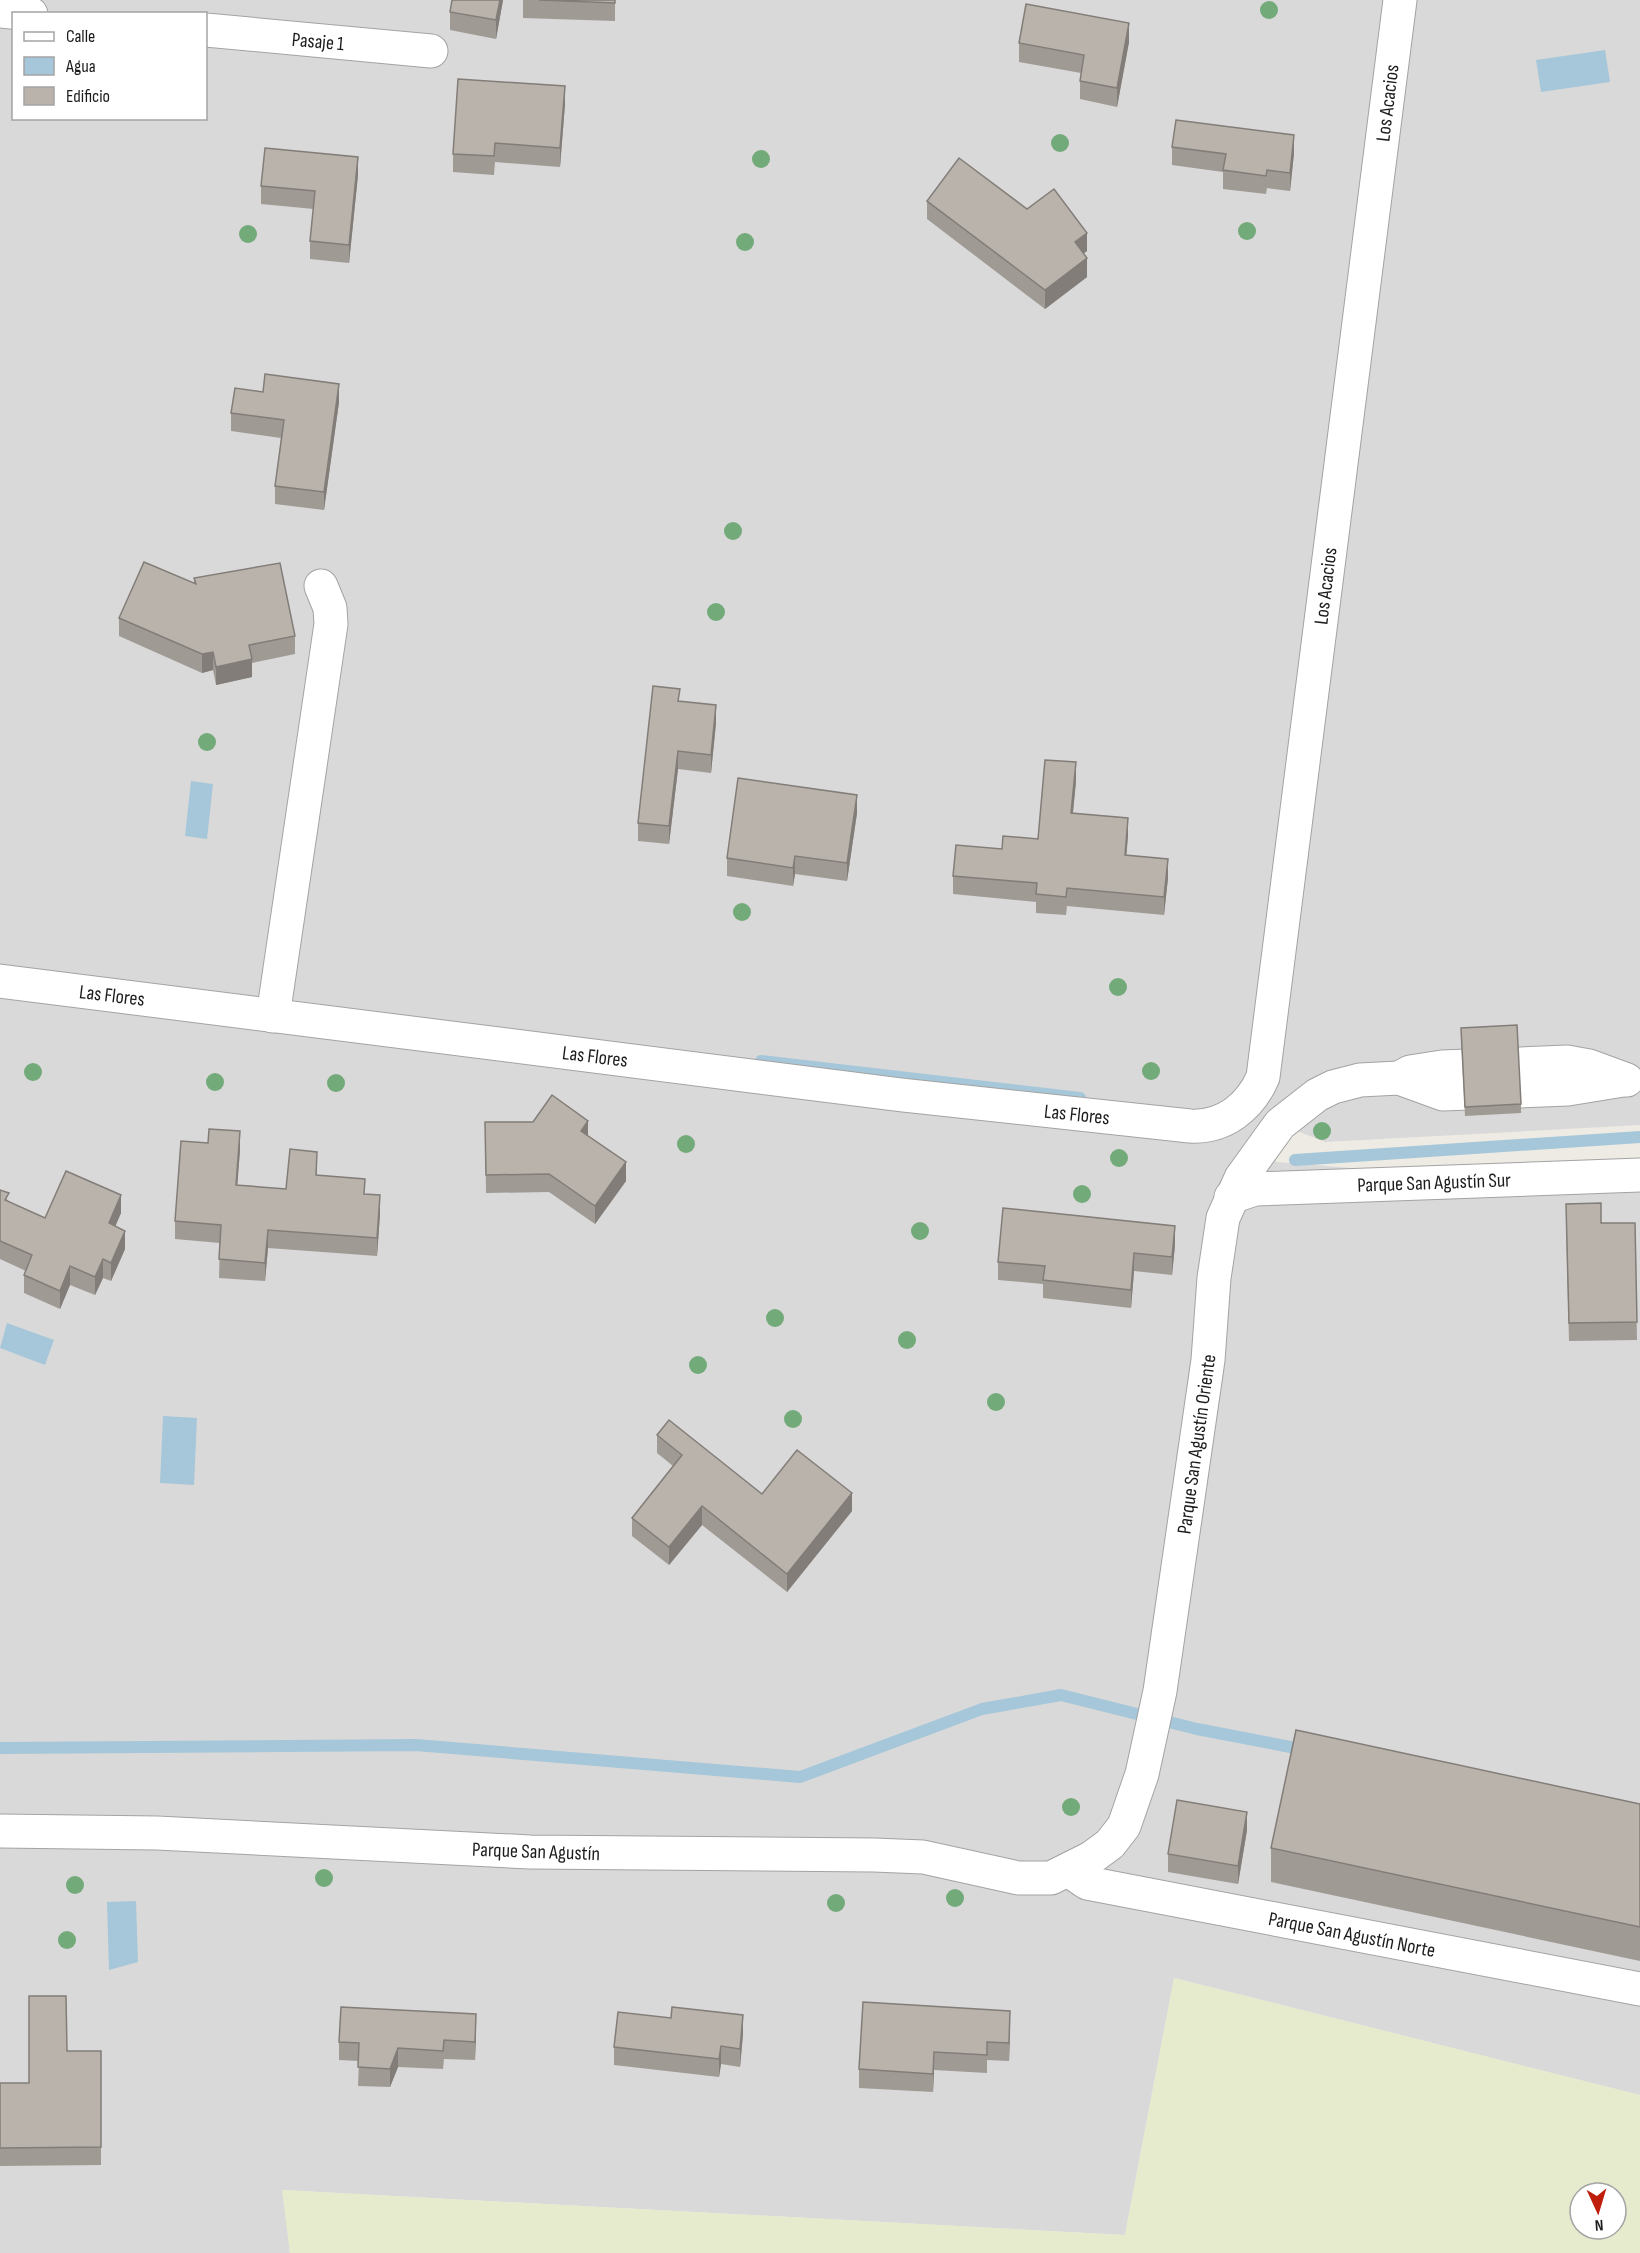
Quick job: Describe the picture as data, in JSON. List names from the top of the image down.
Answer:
{
  "streets": {
    "street": [
      "Pasaje 1",
      "Los Acacios",
      "Las Flores",
      "Parque San Agustín Sur",
      "Parque San Agustín Oriente",
      "Parque San Agustín",
      "Parque San Agustín Norte"
    ]
  },
  "crossings": [
    ["Los Acacios", "Las Flores"],
    ["Parque San Agustín Sur", "Parque San Agustín Oriente"],
    ["Parque San Agustín Oriente", "Parque San Agustín"],
    ["Parque San Agustín Oriente", "Parque San Agustín Norte"],
    ["Parque San Agustín", "Parque San Agustín Norte"]
  ],
  "legend": ["Calle", "Agua", "Edificio"],
  "north": "bottom"
}
